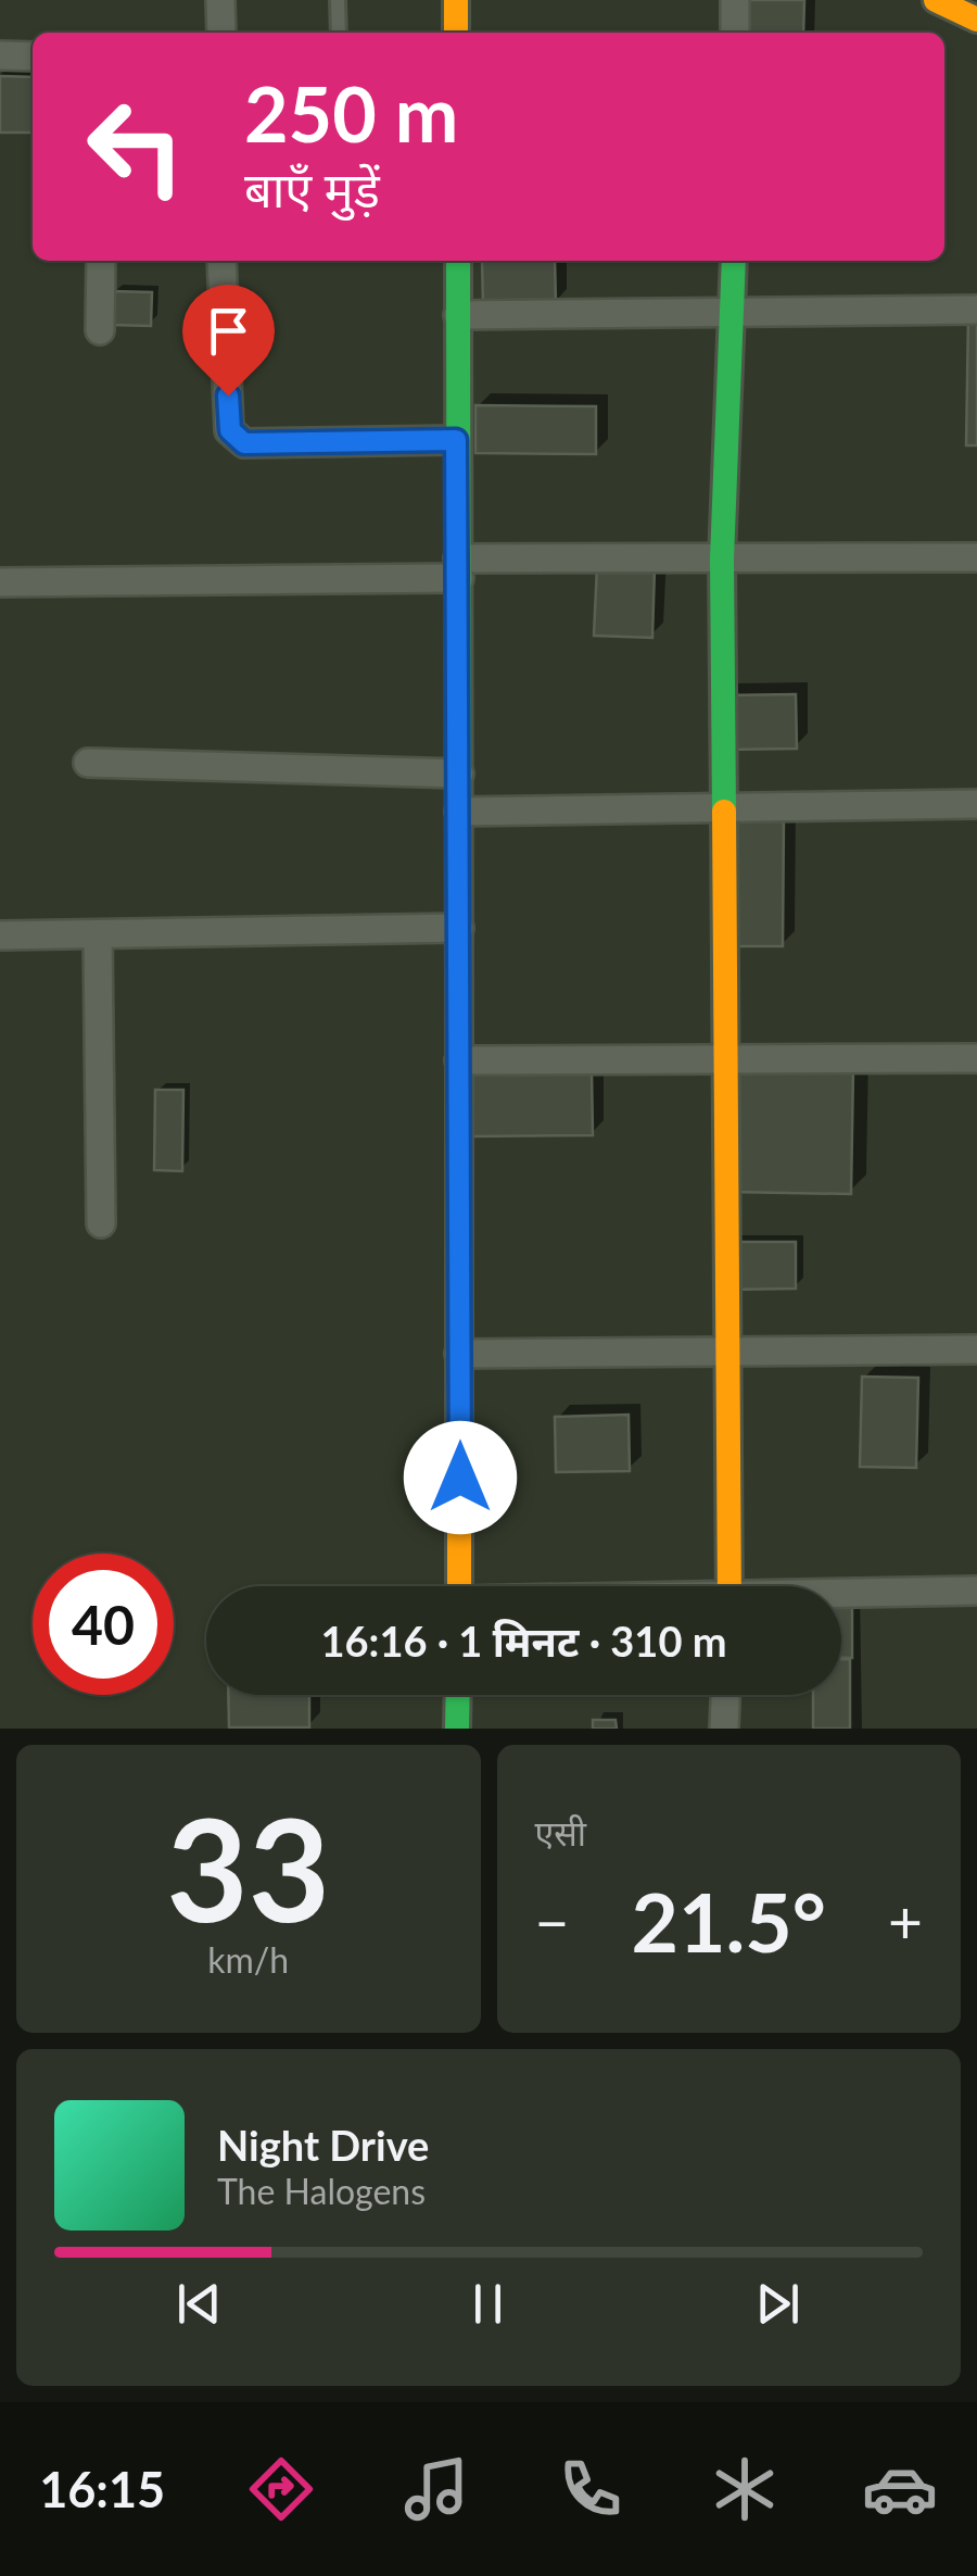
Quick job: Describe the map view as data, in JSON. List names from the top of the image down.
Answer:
{
  "page": {
    "turn": ["250 m", "बाएँ मुड़ें"],
    "limit": "40",
    "trip": "16:16 · 1 मिनट · 310 m",
    "tile": [
      ["33", "km/h"],
      "एसी"
    ],
    "heat": ["−", "21.5°", "+"],
    "song": ["Night Drive", "The Halogens"],
    "tabs": "16:15"
  }
}
